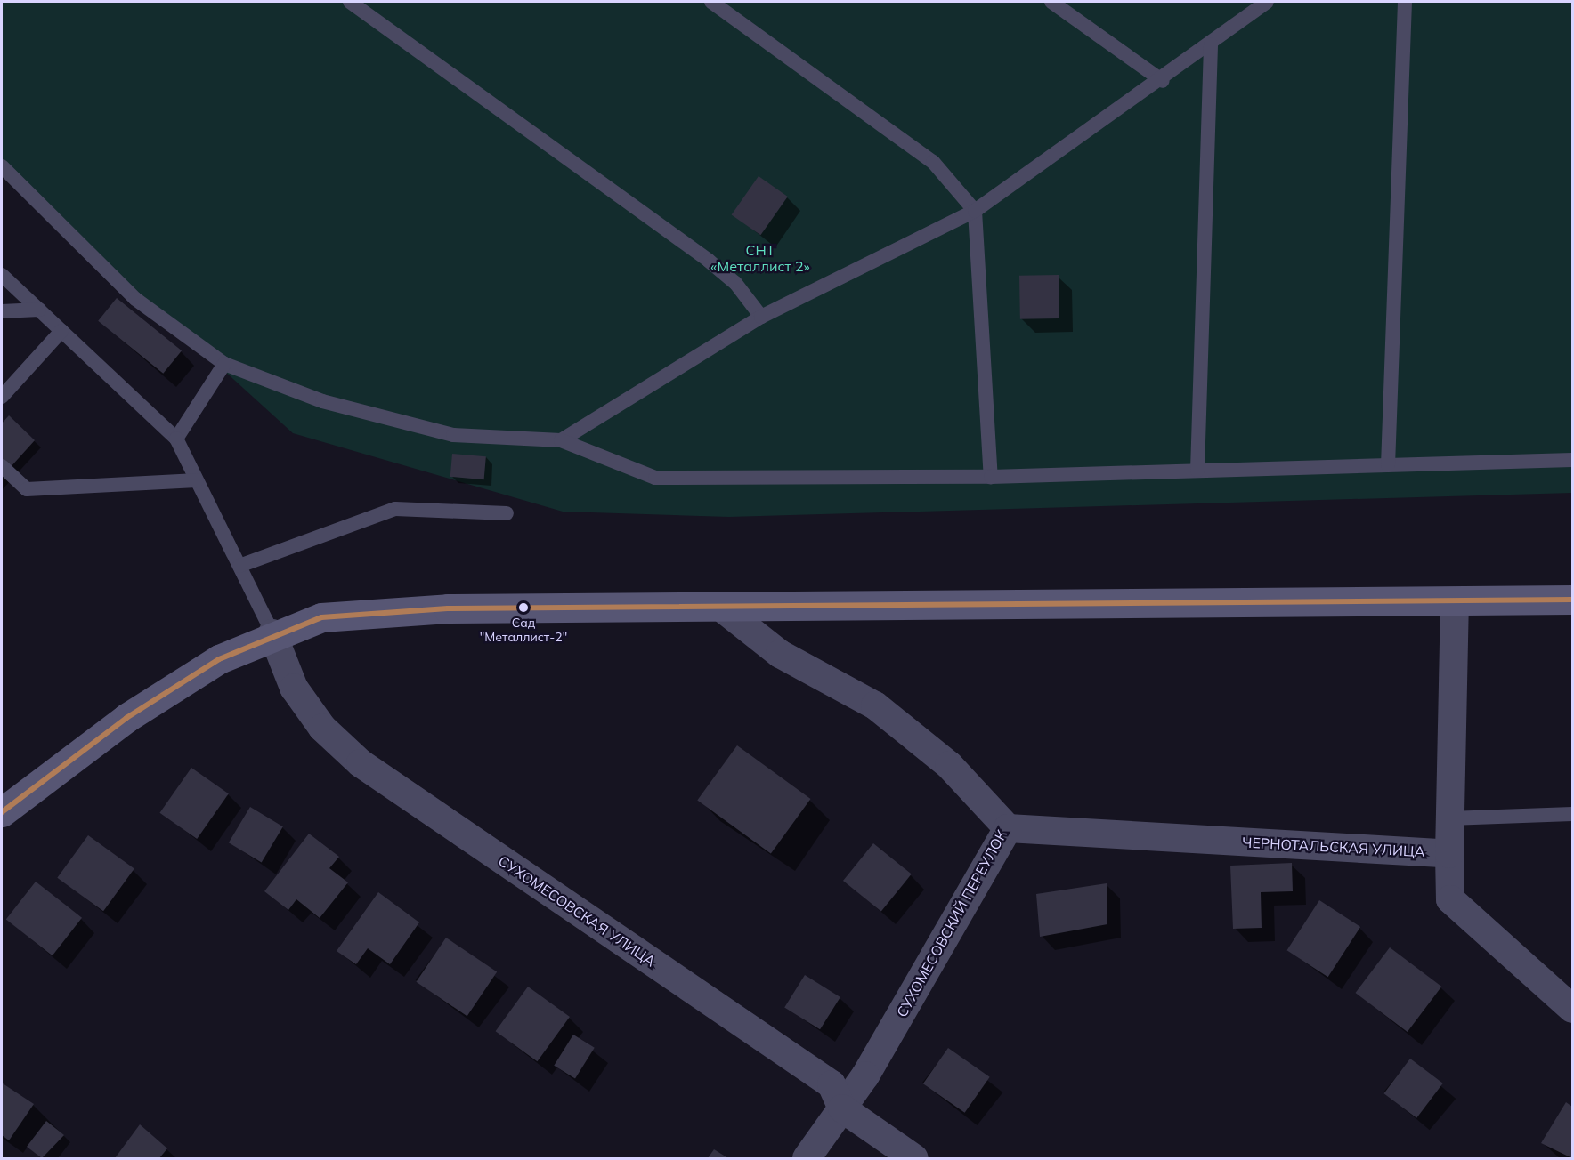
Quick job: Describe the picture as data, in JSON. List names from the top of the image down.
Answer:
{
  "streets": {
    "street": ["ЧЕРНОТАЛЬСКАЯ УЛИЦА", "СУХОМЕСОВСКАЯ УЛИЦА", "СУХОМЕСОВСКИЙ ПЕРЕУЛОК"]
  },
  "crossings": [
    ["ЧЕРНОТАЛЬСКАЯ УЛИЦА", "СУХОМЕСОВСКИЙ ПЕРЕУЛОК"],
    ["СУХОМЕСОВСКАЯ УЛИЦА", "СУХОМЕСОВСКИЙ ПЕРЕУЛОК"]
  ],
  "parks": ["СНТ «Металлист 2»"],
  "places": ["Сад \"Металлист-2\""]
}
